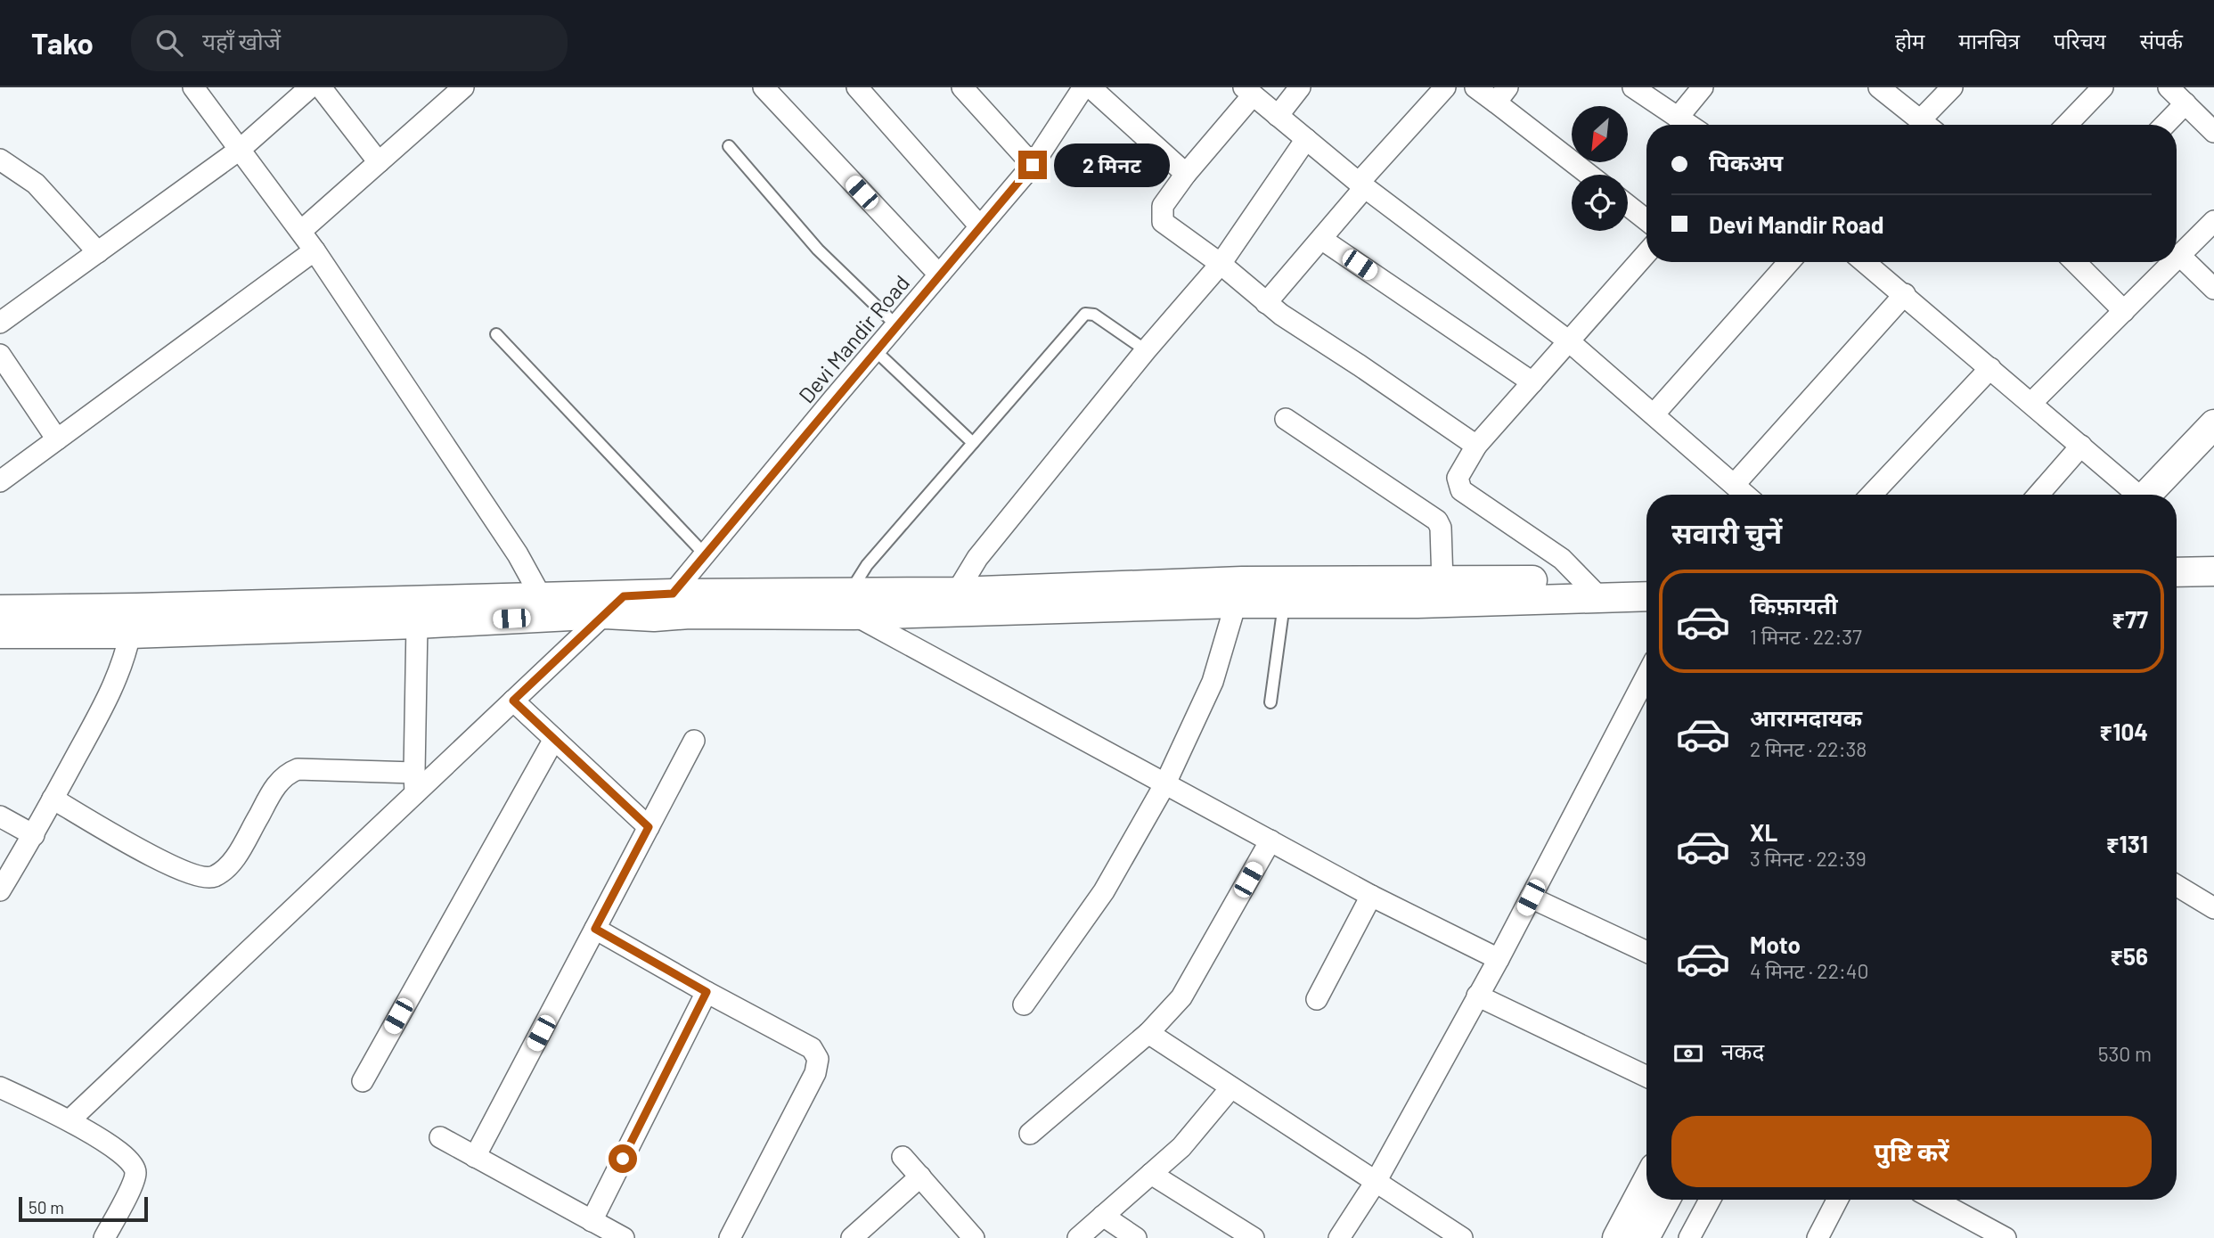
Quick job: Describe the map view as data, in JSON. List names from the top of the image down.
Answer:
{
  "streets": {
    "street": ["Devi Mandir Road"]
  },
  "scale_bar": "50 m",
  "north": "bottom left",
  "page": {
    "header": "Tako",
    "search": "यहाँ खोजें",
    "nav": [
      "होम",
      "मानचित्र",
      "परिचय",
      "संपर्क"
    ],
    "banner": ["पिकअप", "Devi Mandir Road"],
    "bubble": "2 मिनट",
    "heading": "सवारी चुनें",
    "list": [
      {
        "name": "किफ़ायती",
        "note": "1 मिनट · 22:37",
        "value": "₹77"
      },
      {
        "name": "आरामदायक",
        "note": "2 मिनट · 22:38",
        "value": "₹104"
      },
      {
        "name": "XL",
        "note": "3 मिनट · 22:39",
        "value": "₹131"
      },
      {
        "name": "Moto",
        "note": "4 मिनट · 22:40",
        "value": "₹56"
      }
    ],
    "pay": ["नकद", "530 m"],
    "buttons": "पुष्टि करें",
    "scale": "50 m"
  }
}
